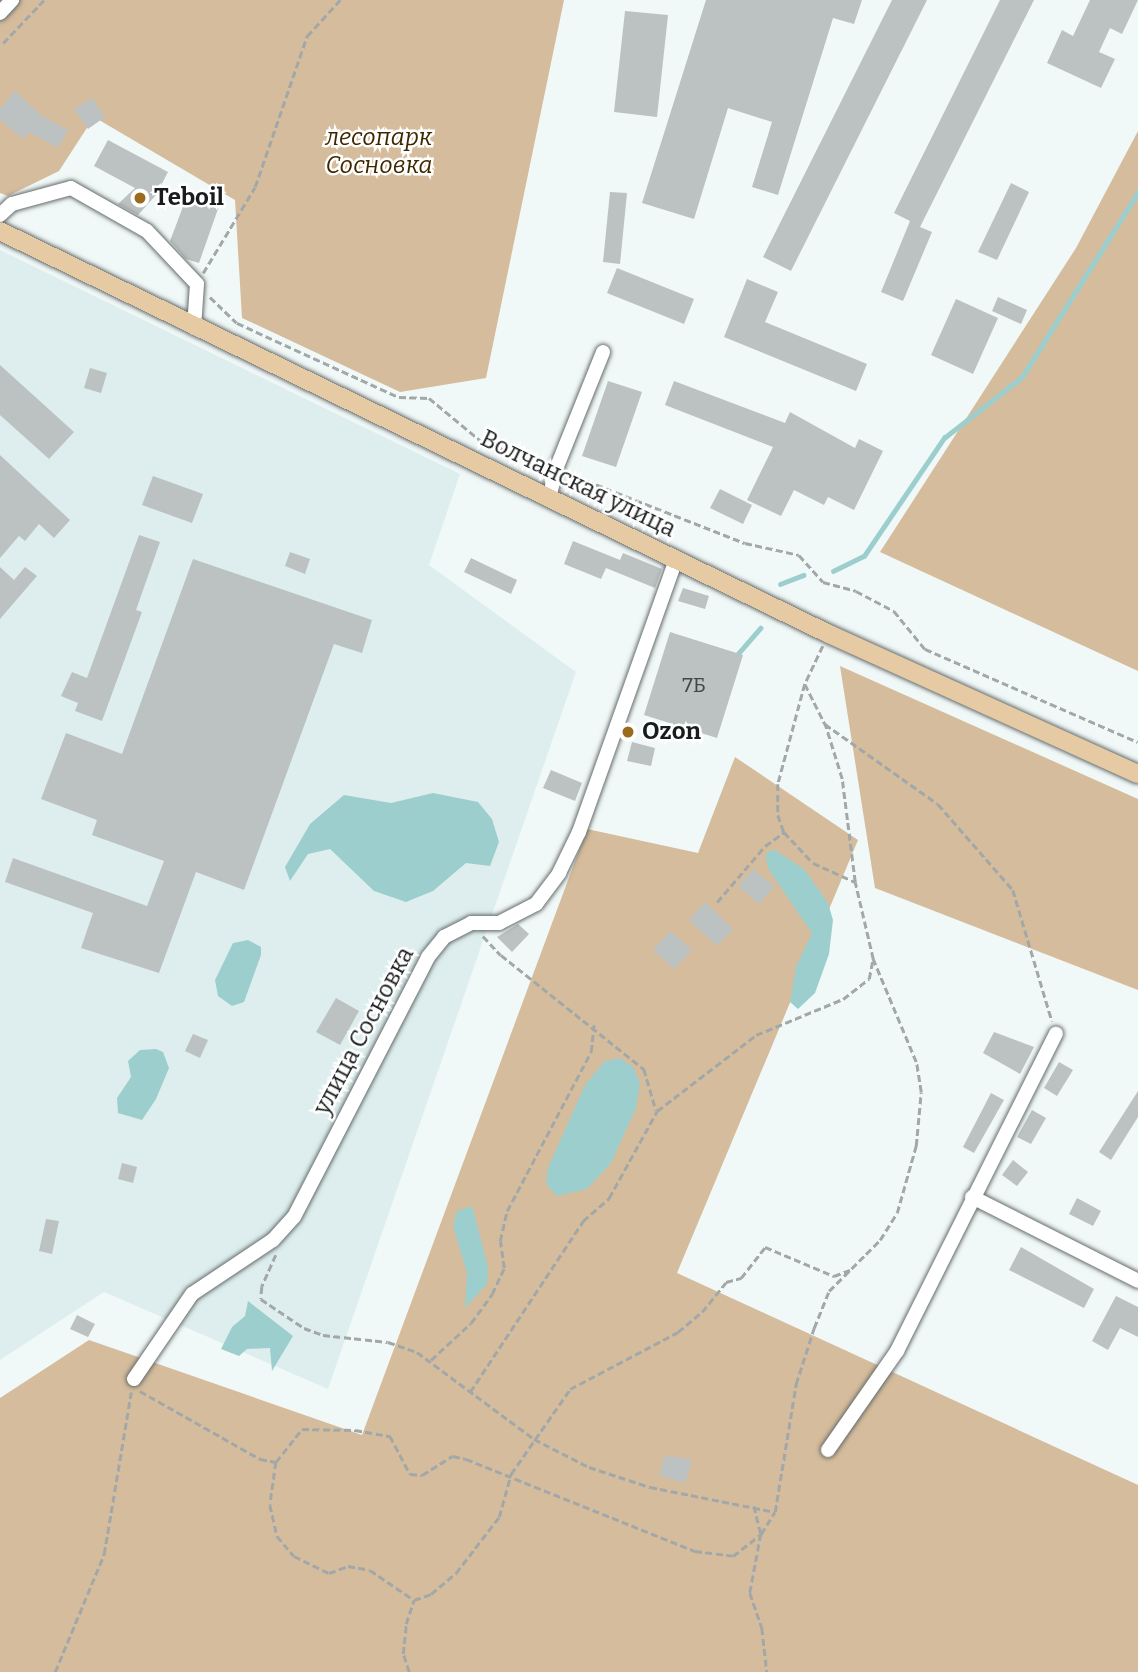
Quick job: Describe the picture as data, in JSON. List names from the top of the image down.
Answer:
{
  "streets": {
    "main road": ["Волчанская улица"],
    "street": ["улица Сосновка"]
  },
  "crossings": [
    ["Волчанская улица", "улица Сосновка"]
  ],
  "parks": ["лесопарк Сосновка"],
  "places": ["Teboil", "Ozon"],
  "house_numbers": ["7Б"]
}
